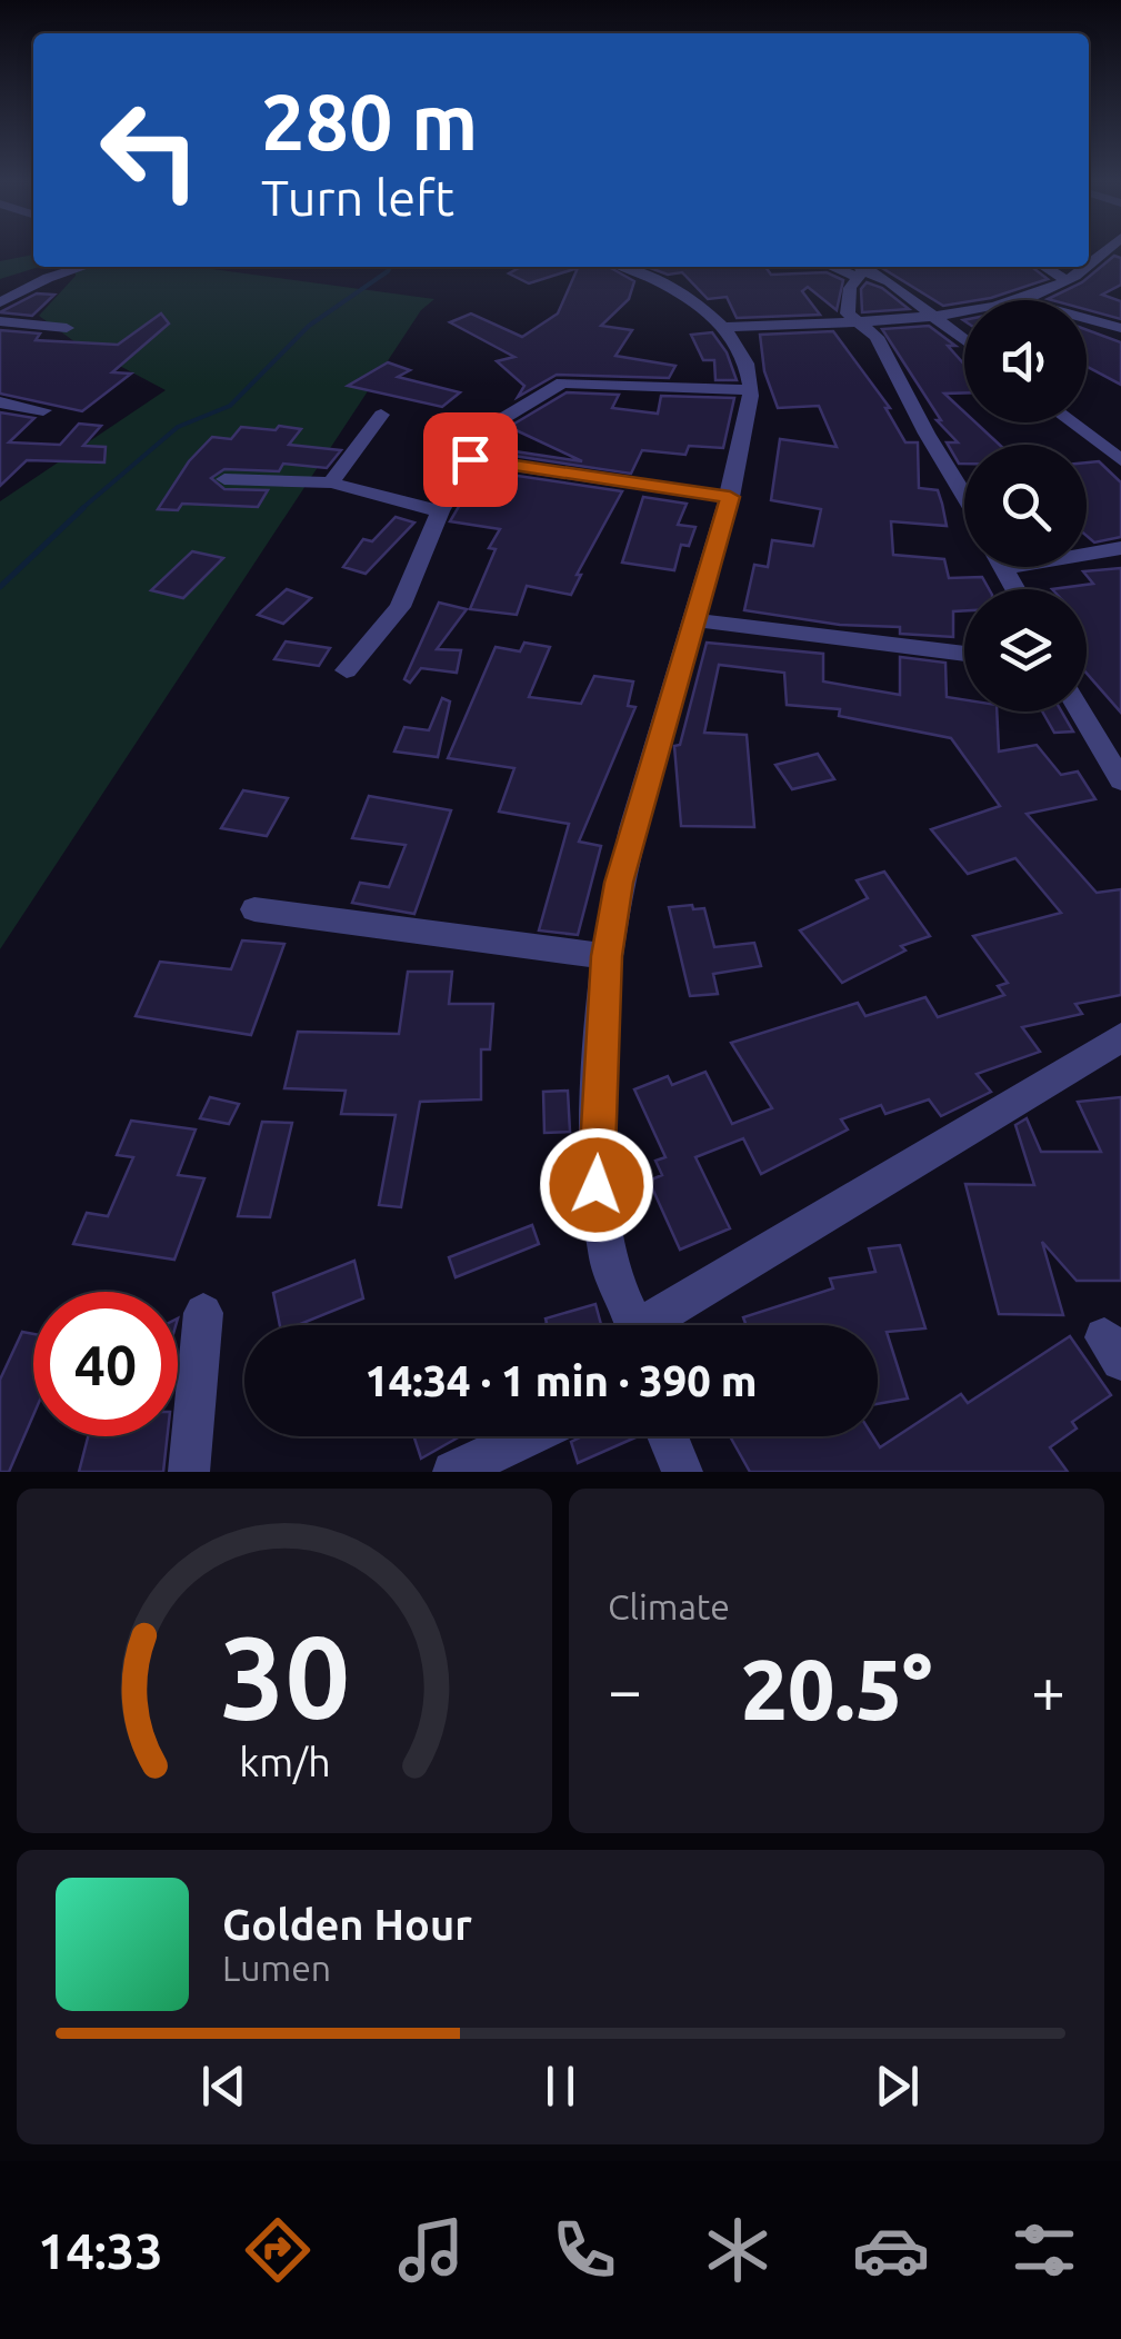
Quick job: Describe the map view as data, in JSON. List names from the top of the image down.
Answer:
{
  "page": {
    "turn": ["280 m", "Turn left"],
    "limit": "40",
    "trip": "14:34 · 1 min · 390 m",
    "tile": "Climate",
    "heat": ["−", "20.5°", "+"],
    "song": ["Golden Hour", "Lumen"],
    "tabs": "14:33",
    "gauge": ["30", "km/h"]
  }
}
